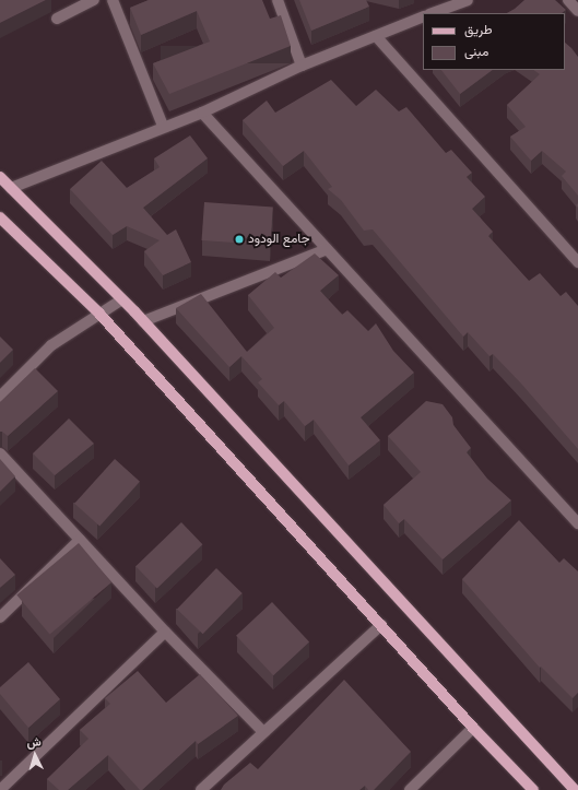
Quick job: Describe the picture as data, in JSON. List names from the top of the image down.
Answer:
{
  "places": ["جامع الودود"],
  "legend": ["طريق", "مبنى"],
  "north": "top"
}
